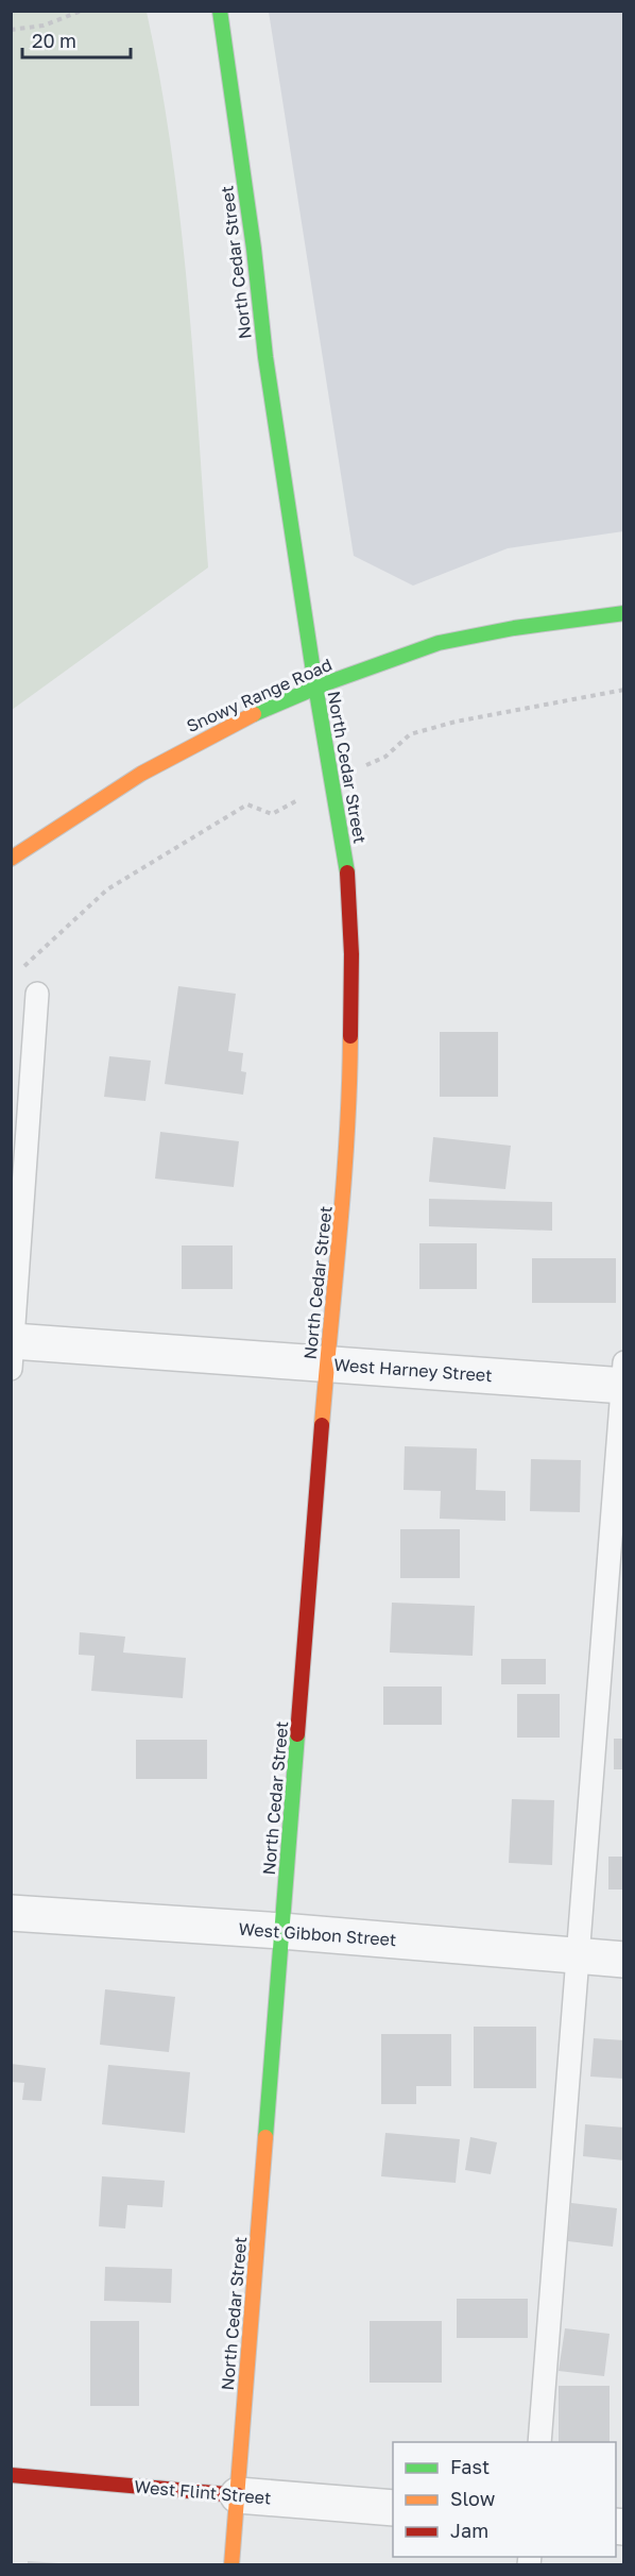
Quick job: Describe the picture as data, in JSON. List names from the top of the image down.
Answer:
{
  "streets": {
    "street": [
      "North Cedar Street",
      "Snowy Range Road",
      "West Harney Street",
      "West Gibbon Street",
      "West Flint Street"
    ]
  },
  "crossings": [
    ["North Cedar Street", "Snowy Range Road"],
    ["North Cedar Street", "West Harney Street"],
    ["North Cedar Street", "West Gibbon Street"],
    ["North Cedar Street", "West Flint Street"]
  ],
  "legend": ["Fast", "Slow", "Jam"],
  "scale_bar": "20 m"
}
